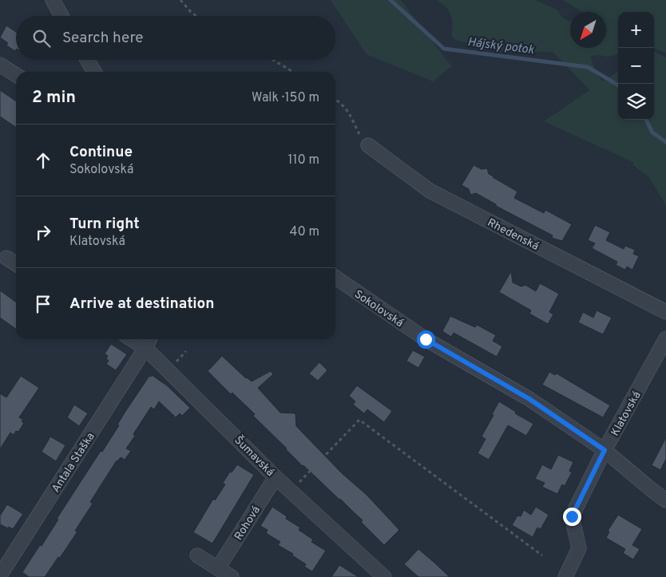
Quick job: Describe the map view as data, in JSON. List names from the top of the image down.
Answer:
{
  "streets": {
    "street": [
      "Rhedenská",
      "Sokolovská",
      "Klatovská",
      "Šumavská",
      "Antala Staška",
      "Rohová"
    ]
  },
  "crossings": [
    ["Sokolovská", "Klatovská"],
    ["Šumavská", "Antala Staška"],
    ["Šumavská", "Rohová"]
  ],
  "water": ["Hájský potok"],
  "north": "bottom left",
  "page": {
    "map_buttons": ["+", "−"],
    "search": "Search here",
    "heading": ["2 min", "Walk · 150 m"],
    "list": [
      ["Continue", "Sokolovská", "110 m"],
      ["Turn right", "Klatovská", "40 m"],
      "Arrive at destination"
    ]
  }
}
